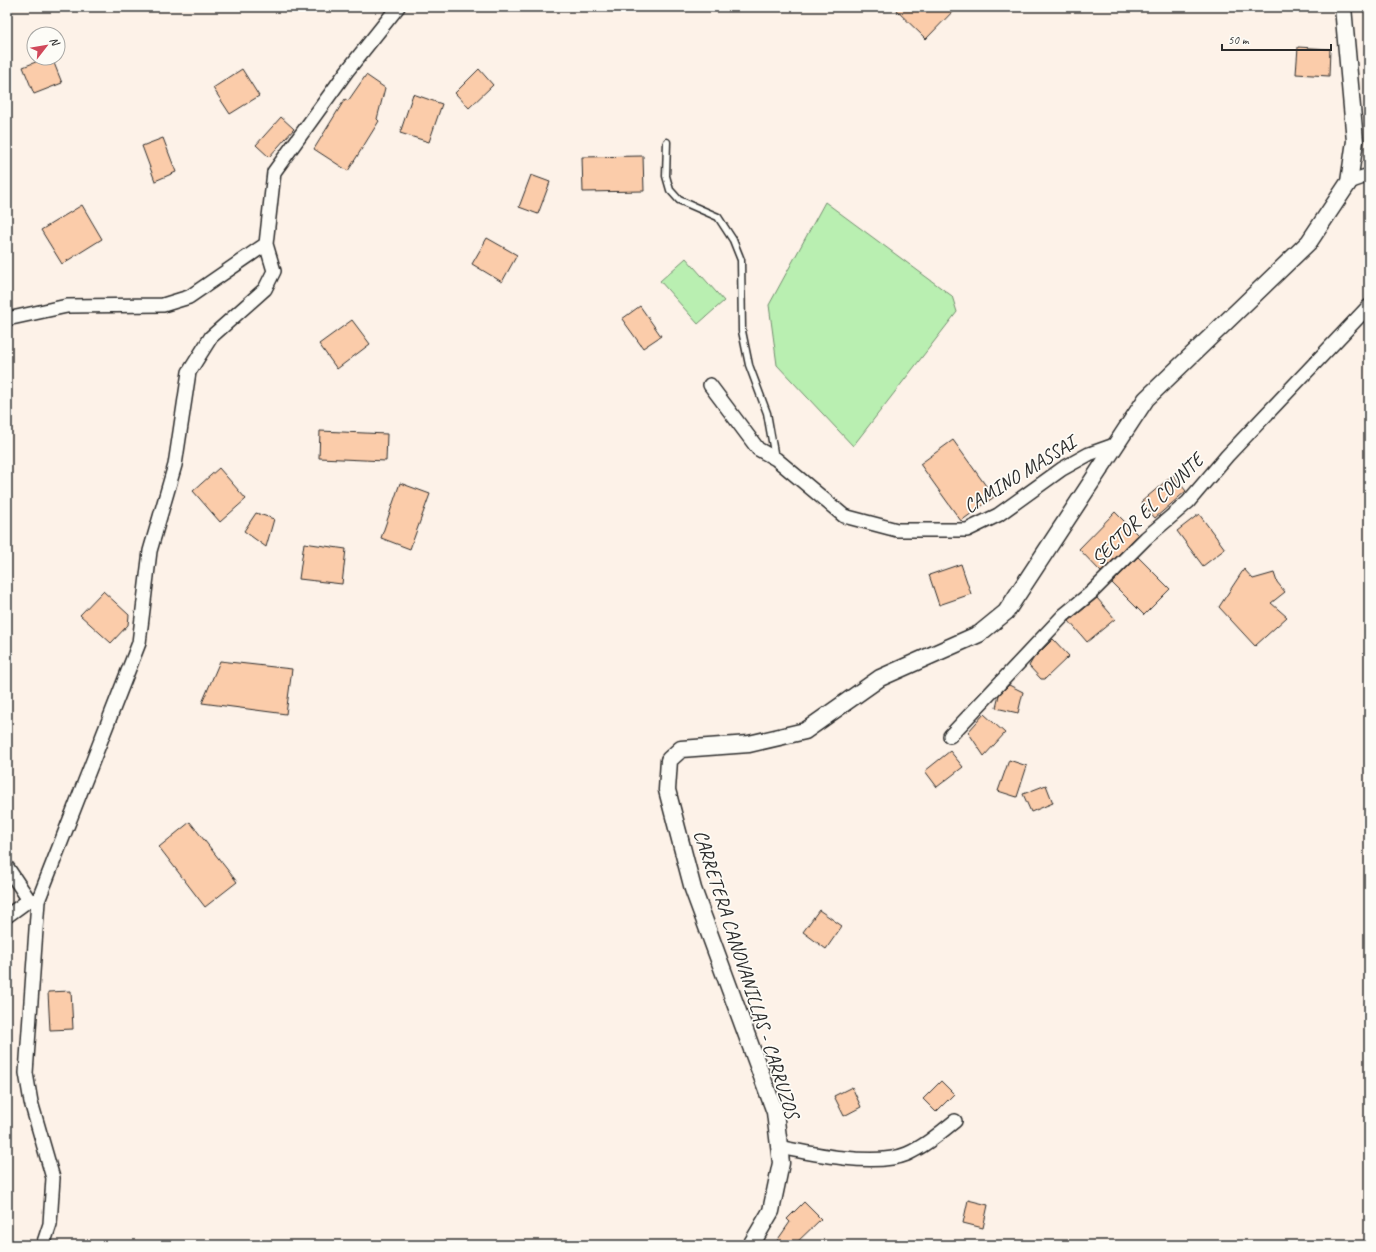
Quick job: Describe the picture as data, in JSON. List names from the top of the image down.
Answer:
{
  "streets": {
    "street": ["CAMINO MASSAI", "SECTOR EL COUNTE", "CARRETERA CANOVANILLAS - CARRUZOS"]
  },
  "crossings": [
    ["CAMINO MASSAI", "CARRETERA CANOVANILLAS - CARRUZOS"]
  ],
  "scale_bar": "50 m",
  "north": "top right"
}
